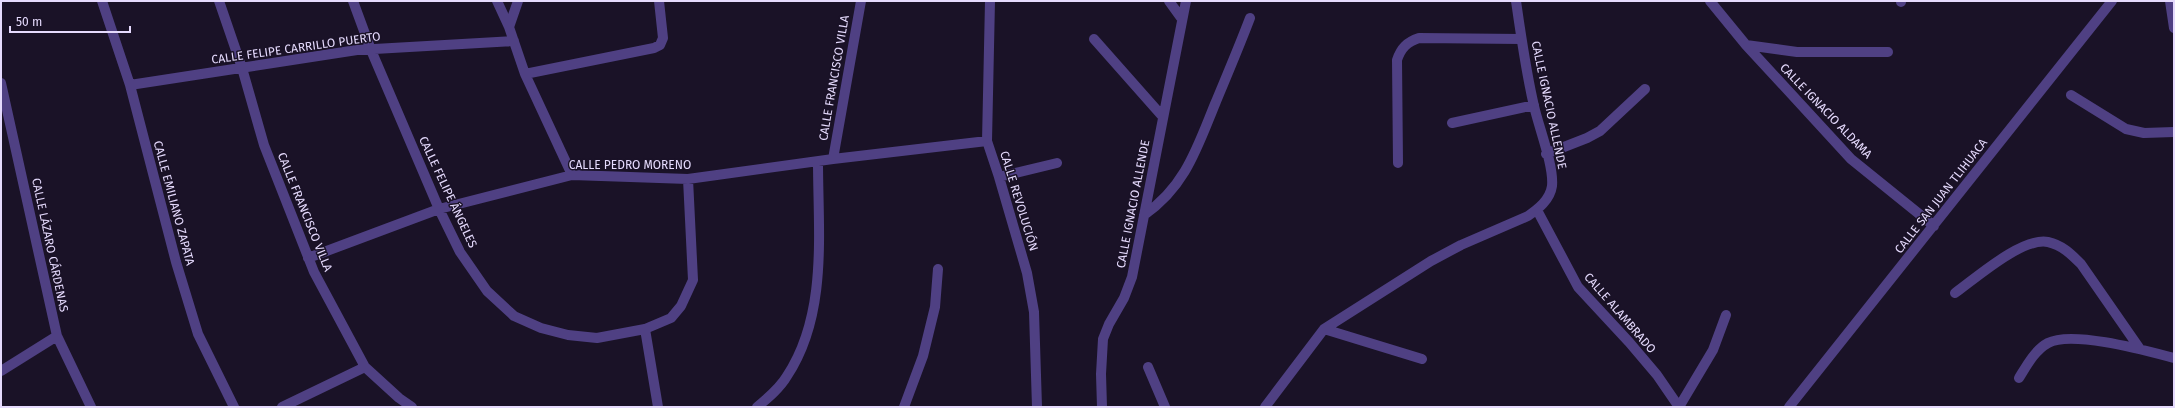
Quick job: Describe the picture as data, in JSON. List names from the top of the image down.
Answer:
{
  "streets": {
    "street": [
      "CALLE FELIPE CARRILLO PUERTO",
      "CALLE FRANCISCO VILLA",
      "CALLE IGNACIO ALLENDE",
      "CALLE IGNACIO ALDAMA",
      "CALLE PEDRO MORENO",
      "CALLE FELIPE ÁNGELES",
      "CALLE SAN JUAN TLIHUACA",
      "CALLE REVOLUCIÓN",
      "CALLE EMILIANO ZAPATA",
      "CALLE LÁZARO CÁRDENAS",
      "CALLE ALAMBRADO"
    ]
  },
  "crossings": [
    ["CALLE FELIPE CARRILLO PUERTO", "CALLE FRANCISCO VILLA"],
    ["CALLE FELIPE CARRILLO PUERTO", "CALLE FELIPE ÁNGELES"],
    ["CALLE FELIPE CARRILLO PUERTO", "CALLE EMILIANO ZAPATA"],
    ["CALLE FRANCISCO VILLA", "CALLE PEDRO MORENO"],
    ["CALLE IGNACIO ALLENDE", "CALLE ALAMBRADO"],
    ["CALLE IGNACIO ALDAMA", "CALLE SAN JUAN TLIHUACA"],
    ["CALLE PEDRO MORENO", "CALLE FELIPE ÁNGELES"],
    ["CALLE PEDRO MORENO", "CALLE REVOLUCIÓN"]
  ],
  "scale_bar": "50 m"
}
